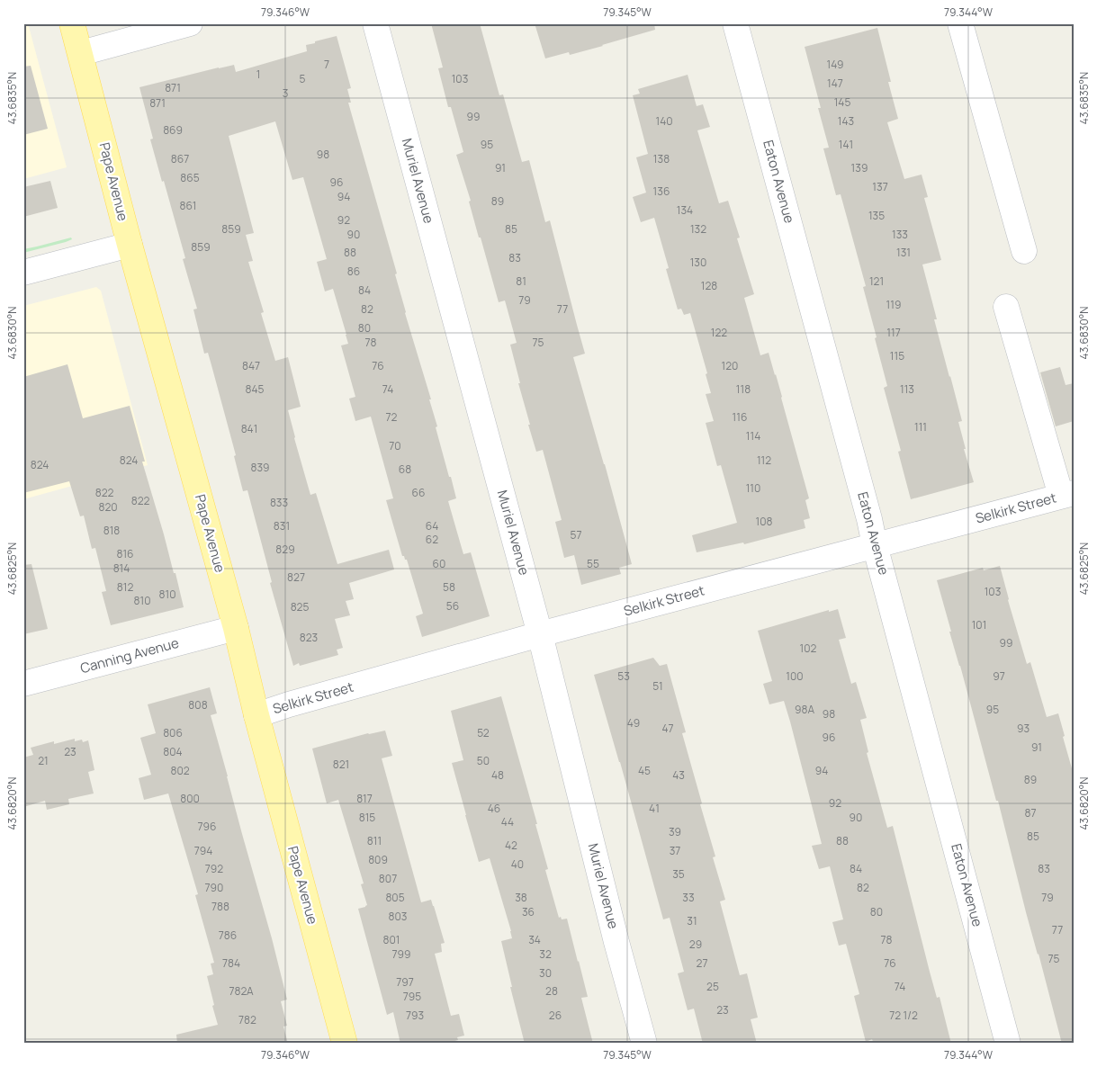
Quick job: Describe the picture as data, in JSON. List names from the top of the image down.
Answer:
{
  "streets": {
    "main road": ["Pape Avenue"],
    "street": [
      "Muriel Avenue",
      "Eaton Avenue",
      "Selkirk Street",
      "Canning Avenue"
    ]
  },
  "crossings": [
    ["Muriel Avenue", "Selkirk Street"],
    ["Pape Avenue", "Selkirk Street"],
    ["Pape Avenue", "Canning Avenue"],
    ["Eaton Avenue", "Selkirk Street"]
  ],
  "house_numbers": [
    "7",
    "149",
    "1",
    "5",
    "103",
    "147",
    "871",
    "3",
    "145",
    "871",
    "99",
    "140",
    "143",
    "869",
    "95",
    "141",
    "98",
    "867",
    "138",
    "91",
    "139",
    "865",
    "96",
    "137",
    "136",
    "94",
    "89",
    "861",
    "134",
    "135",
    "92",
    "859",
    "85",
    "132",
    "90",
    "133",
    "859",
    "88",
    "131",
    "83",
    "130",
    "86",
    "81",
    "121",
    "128",
    "84",
    "79",
    "119",
    "82",
    "77",
    "80",
    "122",
    "117",
    "78",
    "75",
    "115",
    "847",
    "76",
    "120",
    "845",
    "74",
    "118",
    "113",
    "72",
    "116",
    "111",
    "841",
    "114",
    "70",
    "824",
    "112",
    "824",
    "839",
    "68",
    "110",
    "822",
    "66",
    "822",
    "833",
    "820",
    "108",
    "831",
    "64",
    "818",
    "57",
    "62",
    "829",
    "816",
    "60",
    "55",
    "814",
    "827",
    "812",
    "58",
    "103",
    "810",
    "810",
    "56",
    "825",
    "101",
    "823",
    "99",
    "102",
    "53",
    "100",
    "97",
    "51",
    "808",
    "98A",
    "95",
    "98",
    "49",
    "47",
    "93",
    "806",
    "52",
    "96",
    "91",
    "23",
    "804",
    "21",
    "50",
    "821",
    "802",
    "45",
    "94",
    "48",
    "43",
    "89",
    "800",
    "817",
    "92",
    "46",
    "41",
    "87",
    "815",
    "90",
    "44",
    "796",
    "39",
    "85",
    "811",
    "88",
    "42",
    "794",
    "37",
    "809",
    "40",
    "792",
    "84",
    "83",
    "35",
    "807",
    "790",
    "82",
    "805",
    "38",
    "33",
    "79",
    "788",
    "36",
    "80",
    "803",
    "31",
    "77",
    "786",
    "801",
    "34",
    "78",
    "29",
    "799",
    "32",
    "75",
    "784",
    "27",
    "76",
    "30",
    "797",
    "25",
    "74",
    "782A",
    "28",
    "795",
    "23",
    "793",
    "26",
    "72 1/2",
    "782"
  ],
  "coordinates": [
    "79.346°W",
    "79.345°W",
    "79.344°W",
    "43.6835°N",
    "43.6830°N",
    "43.6825°N",
    "43.6820°N"
  ]
}
